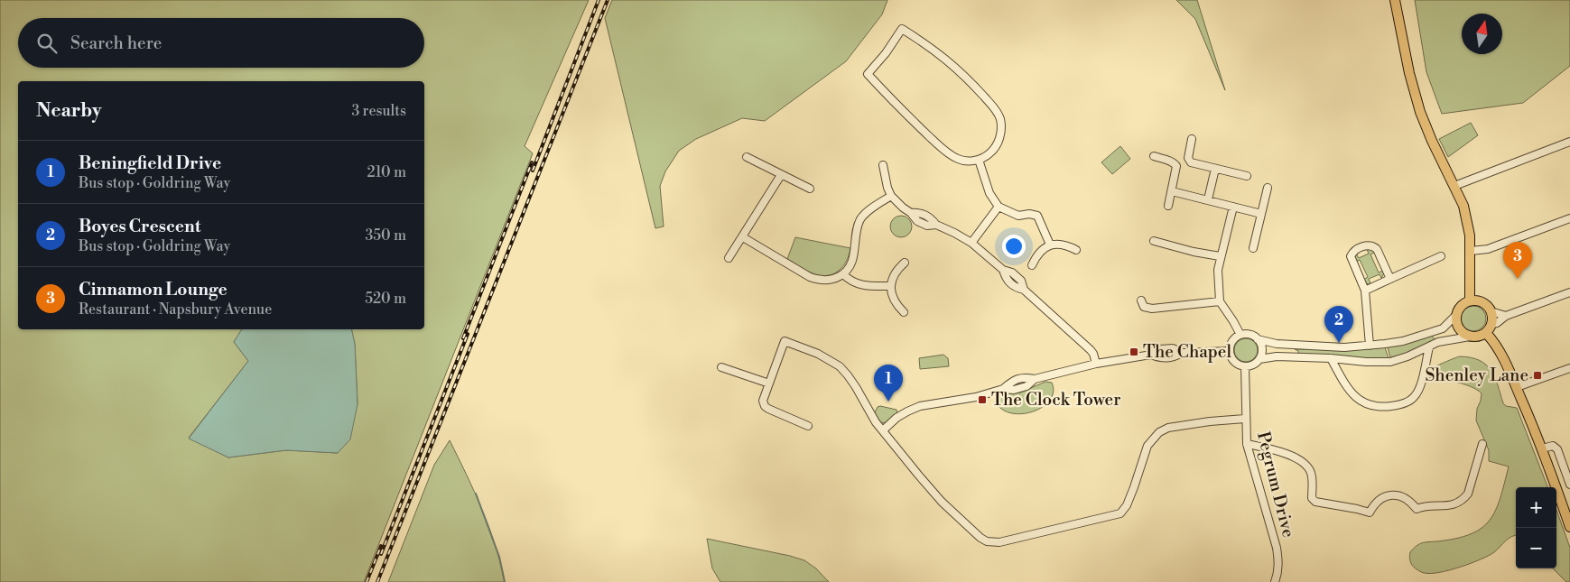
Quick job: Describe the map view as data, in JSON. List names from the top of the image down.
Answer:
{
  "streets": {
    "street": ["Pegrum Drive"]
  },
  "places": {
    "transit": ["The Chapel", "Shenley Lane", "The Clock Tower"]
  },
  "north": "top",
  "page": {
    "search": "Search here",
    "heading": ["Nearby", "3 results"],
    "list": [
      {
        "mark": "1",
        "name": "Beningfield Drive",
        "note": "Bus stop · Goldring Way",
        "value": "210 m"
      },
      {
        "mark": "2",
        "name": "Boyes Crescent",
        "note": "Bus stop · Goldring Way",
        "value": "350 m"
      },
      {
        "mark": "3",
        "name": "Cinnamon Lounge",
        "note": "Restaurant · Napsbury Avenue",
        "value": "520 m"
      }
    ],
    "pins": ["3", "2", "1"],
    "map_buttons": ["+", "−"]
  }
}
